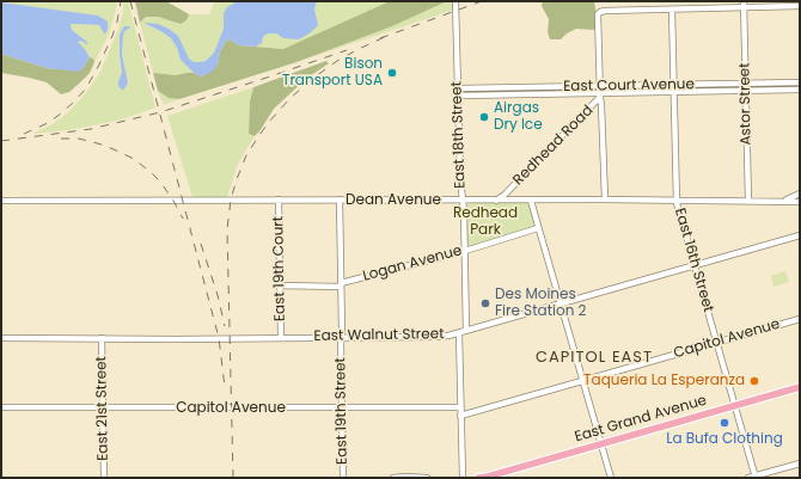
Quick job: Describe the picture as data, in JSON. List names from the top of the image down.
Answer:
{
  "streets": {
    "main road": ["East Grand Avenue"],
    "street": [
      "East Court Avenue",
      "Astor Street",
      "East 18th Street",
      "Redhead Road",
      "Dean Avenue",
      "East 16th Street",
      "Logan Avenue",
      "East 19th Court",
      "East Walnut Street",
      "Capitol Avenue",
      "East 21st Street",
      "East 19th Street"
    ]
  },
  "crossings": [
    ["East Court Avenue", "Astor Street"],
    ["East Court Avenue", "East 18th Street"],
    ["East Court Avenue", "Redhead Road"],
    ["East Court Avenue", "East 16th Street"],
    ["Astor Street", "Dean Avenue"],
    ["East 18th Street", "Dean Avenue"],
    ["East 18th Street", "Logan Avenue"],
    ["East 18th Street", "East Walnut Street"],
    ["Redhead Road", "Dean Avenue"],
    ["Dean Avenue", "East 16th Street"],
    ["Dean Avenue", "East 19th Court"],
    ["Dean Avenue", "East 19th Street"],
    ["East 16th Street", "East Walnut Street"],
    ["East 16th Street", "Capitol Avenue"],
    ["East 16th Street", "East Grand Avenue"],
    ["Logan Avenue", "East 19th Court"],
    ["Logan Avenue", "East 19th Street"],
    ["East 19th Court", "East Walnut Street"],
    ["East Walnut Street", "East 21st Street"],
    ["East Walnut Street", "East 19th Street"],
    ["Capitol Avenue", "East 21st Street"],
    ["Capitol Avenue", "East 19th Street"]
  ],
  "districts": ["CAPITOL EAST"],
  "parks": ["Redhead Park"],
  "places": [
    "Bison Transport USA",
    "Airgas Dry Ice",
    "Des Moines Fire Station 2",
    "Taqueria La Esperanza",
    "La Bufa Clothing"
  ]
}
